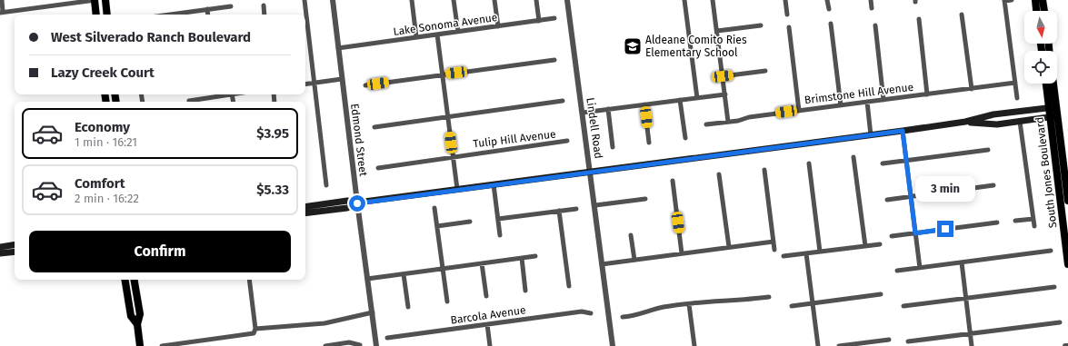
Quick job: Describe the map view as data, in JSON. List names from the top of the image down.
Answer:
{
  "streets": {
    "main road": ["South Jones Boulevard"],
    "street": [
      "Lake Sonoma Avenue",
      "Brimstone Hill Avenue",
      "Lindell Road",
      "Tulip Hill Avenue",
      "Edmond Street",
      "Barcola Avenue"
    ]
  },
  "crossings": [
    ["Lake Sonoma Avenue", "Edmond Street"]
  ],
  "places": {
    "school or university": ["Aldeane Comito Ries Elementary School"]
  },
  "north": "bottom",
  "page": {
    "banner": ["West Silverado Ranch Boulevard", "Lazy Creek Court"],
    "list": [
      {
        "name": "Economy",
        "note": "1 min · 16:21",
        "value": "$3.95"
      },
      {
        "name": "Comfort",
        "note": "2 min · 16:22",
        "value": "$5.33"
      }
    ],
    "bubble": "3 min",
    "buttons": "Confirm"
  }
}
